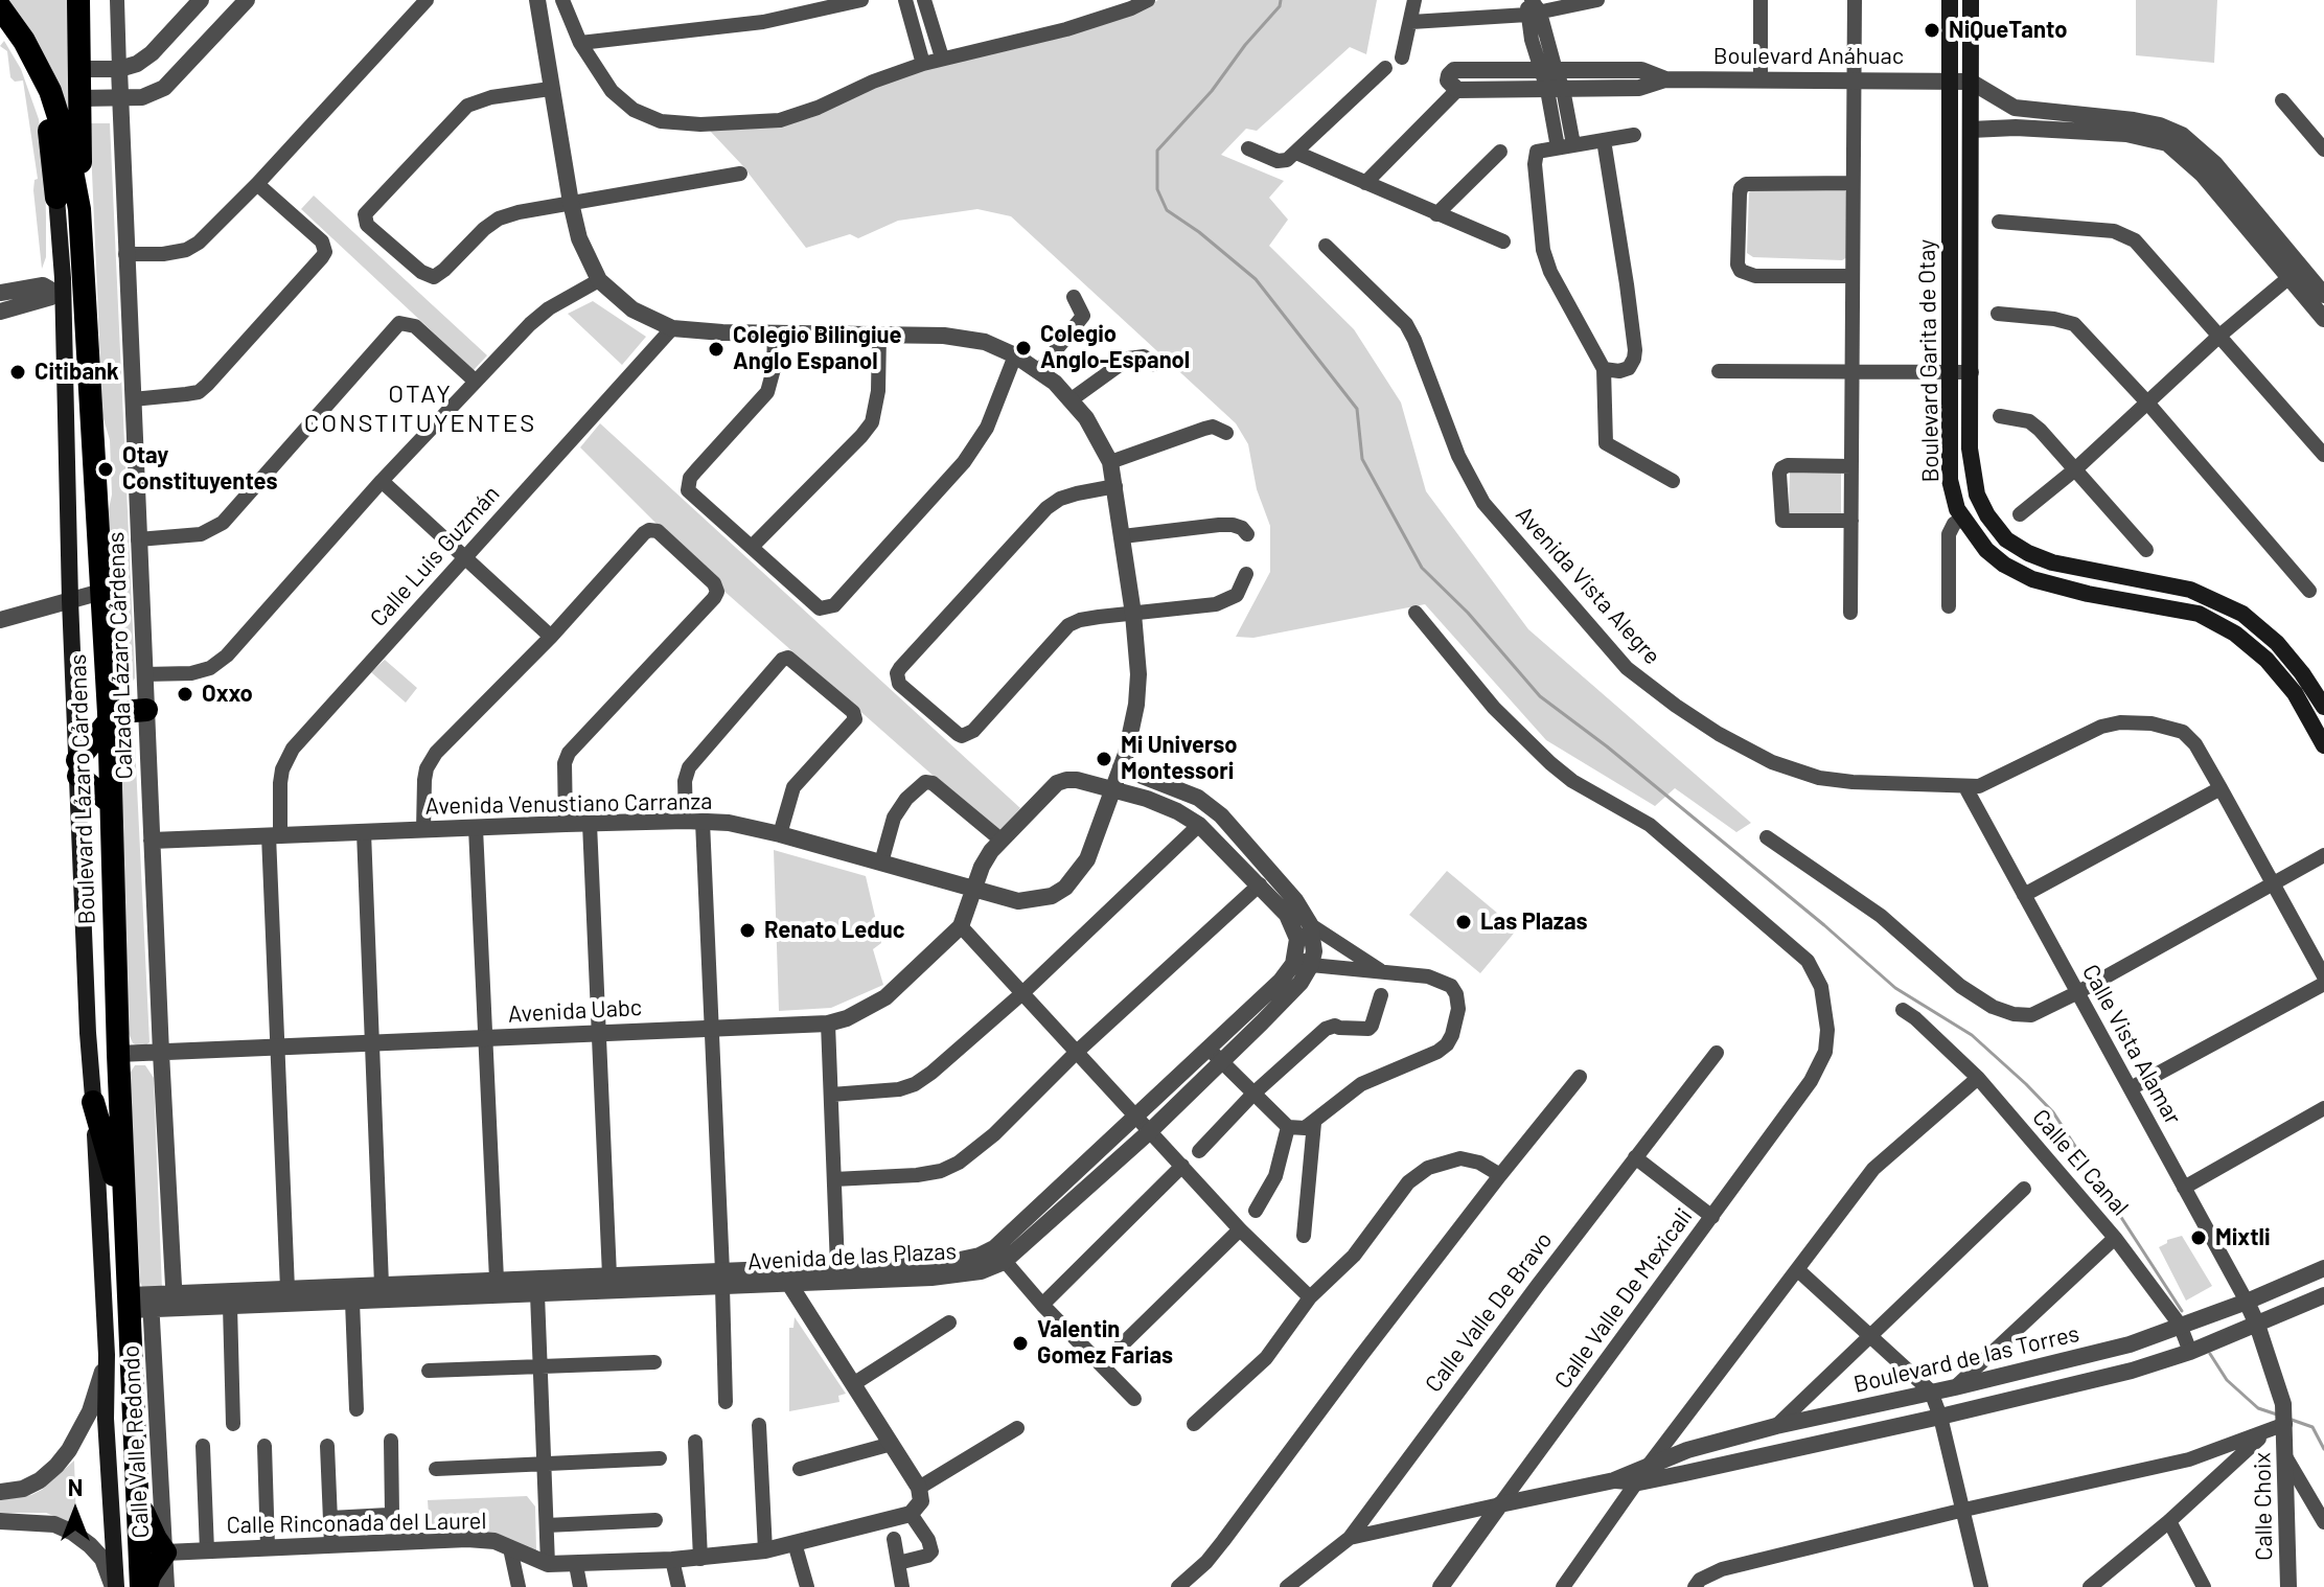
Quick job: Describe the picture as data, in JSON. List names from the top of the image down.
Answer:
{
  "streets": {
    "highway": ["Boulevard Lázaro Cárdenas"],
    "main road": ["Boulevard Garita de Otay"],
    "street": [
      "Boulevard Anáhuac",
      "Calle Luis Guzmán",
      "Avenida Vista Alegre",
      "Calzada Lázaro Cárdenas",
      "Avenida Venustiano Carranza",
      "Avenida Uabc",
      "Calle Vista Alamar",
      "Calle El Canal",
      "Avenida de las Plazas",
      "Calle Valle De Mexicali",
      "Calle Valle De Bravo",
      "Boulevard de las Torres",
      "Calle Valle Redondo",
      "Calle Choix",
      "Calle Rinconada del Laurel"
    ]
  },
  "crossings": [
    ["Boulevard Anáhuac", "Boulevard Garita de Otay"],
    ["Calle Luis Guzmán", "Avenida Venustiano Carranza"],
    ["Calle Luis Guzmán", "Avenida Uabc"],
    ["Calle Luis Guzmán", "Avenida de las Plazas"],
    ["Avenida Vista Alegre", "Calle Vista Alamar"],
    ["Calzada Lázaro Cárdenas", "Avenida Venustiano Carranza"],
    ["Calzada Lázaro Cárdenas", "Avenida Uabc"],
    ["Calzada Lázaro Cárdenas", "Avenida de las Plazas"],
    ["Boulevard Lázaro Cárdenas", "Avenida Uabc"],
    ["Boulevard Lázaro Cárdenas", "Avenida de las Plazas"],
    ["Boulevard Lázaro Cárdenas", "Calle Valle Redondo"],
    ["Avenida Venustiano Carranza", "Avenida Uabc"],
    ["Calle Vista Alamar", "Boulevard de las Torres"],
    ["Calle El Canal", "Boulevard de las Torres"],
    ["Avenida de las Plazas", "Calle Valle Redondo"],
    ["Calle Valle De Mexicali", "Boulevard de las Torres"],
    ["Calle Valle De Bravo", "Boulevard de las Torres"],
    ["Calle Valle Redondo", "Calle Rinconada del Laurel"]
  ],
  "districts": ["OTAY CONSTITUYENTES"],
  "places": [
    "NiQueTanto",
    "Colegio Anglo-Espanol",
    "Colegio Bilingiue Anglo Espanol",
    "Citibank",
    "Otay Constituyentes",
    "Oxxo",
    "Mi Universo Montessori",
    "Las Plazas",
    "Renato Leduc",
    "Mixtli",
    "Valentin Gomez Farias"
  ],
  "north": "top"
}
